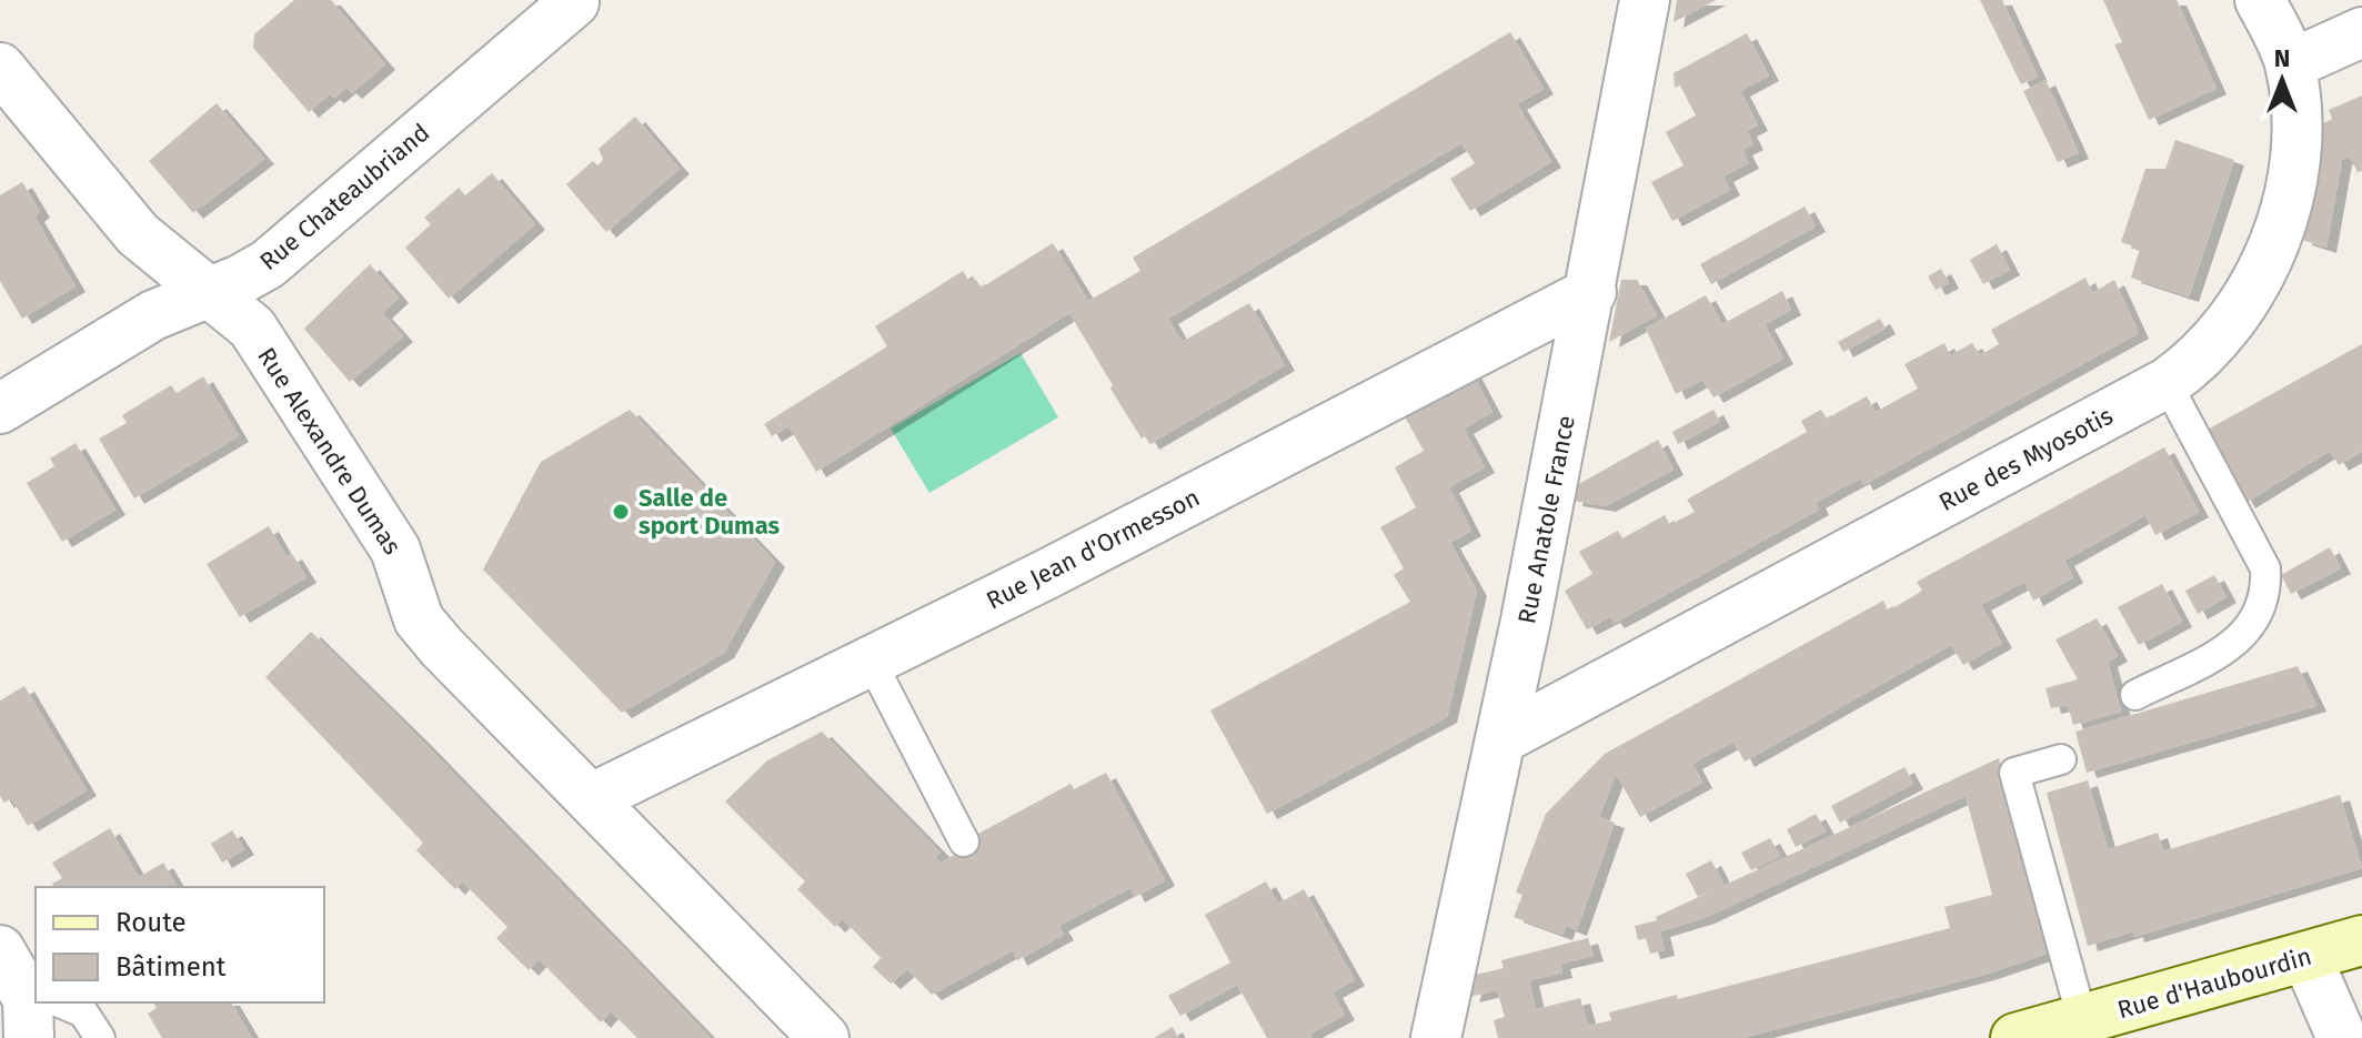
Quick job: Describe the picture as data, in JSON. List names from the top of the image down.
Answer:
{
  "streets": {
    "main road": ["Rue d'Haubourdin"],
    "street": [
      "Rue Chateaubriand",
      "Rue Alexandre Dumas",
      "Rue des Myosotis",
      "Rue Anatole France",
      "Rue Jean d'Ormesson"
    ]
  },
  "crossings": [
    ["Rue Chateaubriand", "Rue Alexandre Dumas"],
    ["Rue Alexandre Dumas", "Rue Jean d'Ormesson"],
    ["Rue des Myosotis", "Rue Anatole France"],
    ["Rue Anatole France", "Rue Jean d'Ormesson"]
  ],
  "places": ["Salle de sport Dumas"],
  "legend": ["Route", "Bâtiment"],
  "north": "top"
}
